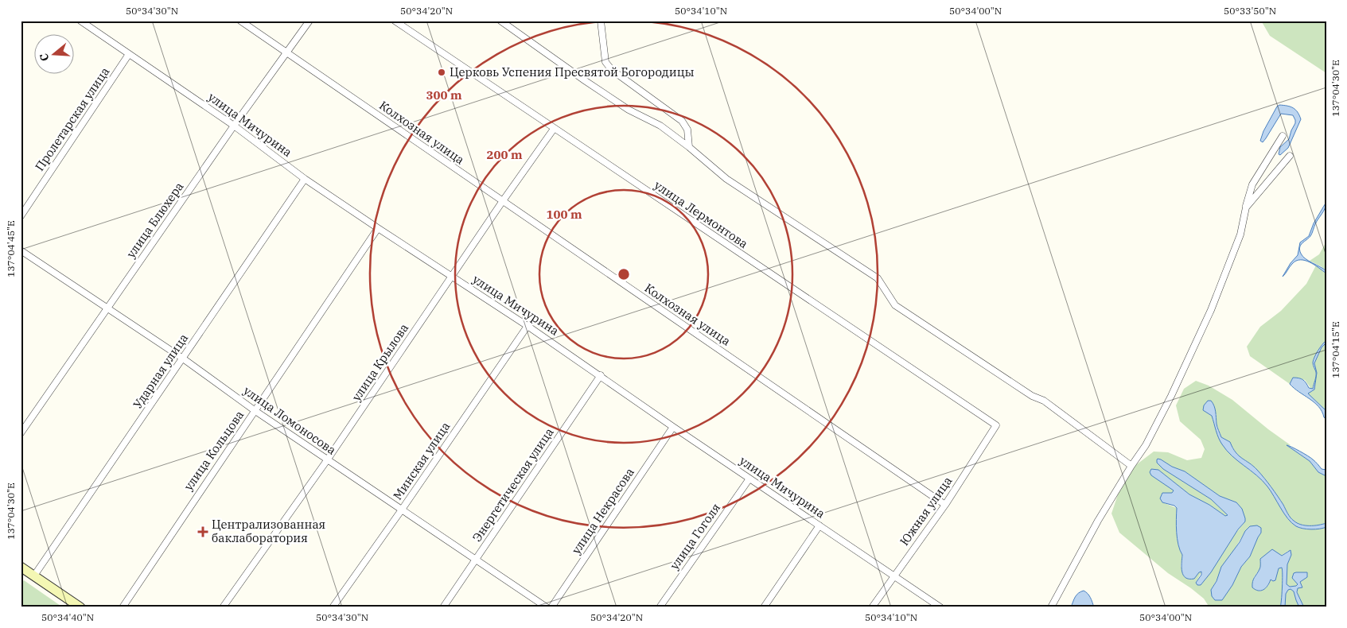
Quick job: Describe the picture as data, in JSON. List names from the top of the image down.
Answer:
{
  "streets": {
    "street": [
      "Пролетарская улица",
      "улица Мичурина",
      "Колхозная улица",
      "улица Лермонтова",
      "улица Блюхера",
      "улица Крылова",
      "Ударная улица",
      "улица Ломоносова",
      "улица Кольцова",
      "Минская улица",
      "Энергетическая улица",
      "улица Некрасова",
      "Южная улица",
      "улица Гоголя"
    ]
  },
  "crossings": [
    ["Пролетарская улица", "улица Мичурина"],
    ["улица Мичурина", "улица Блюхера"],
    ["улица Мичурина", "улица Крылова"],
    ["улица Мичурина", "Ударная улица"],
    ["улица Мичурина", "улица Кольцова"],
    ["улица Мичурина", "Минская улица"],
    ["улица Мичурина", "Энергетическая улица"],
    ["улица Мичурина", "улица Некрасова"],
    ["улица Мичурина", "Южная улица"],
    ["улица Мичурина", "улица Гоголя"],
    ["Колхозная улица", "улица Блюхера"],
    ["Колхозная улица", "улица Крылова"],
    ["Колхозная улица", "Южная улица"],
    ["улица Лермонтова", "улица Крылова"],
    ["улица Лермонтова", "Южная улица"],
    ["улица Блюхера", "улица Ломоносова"],
    ["улица Крылова", "улица Ломоносова"],
    ["Ударная улица", "улица Ломоносова"],
    ["улица Ломоносова", "улица Кольцова"],
    ["улица Ломоносова", "Минская улица"],
    ["улица Ломоносова", "Энергетическая улица"]
  ],
  "places": {
    "other": ["Церковь Успения Пресвятой Богородицы"],
    "health": ["Централизованная баклаборатория"]
  },
  "north": "left",
  "coordinates": [
    "50°34'30\"N",
    "50°34'20\"N",
    "50°34'10\"N",
    "50°34'00\"N",
    "50°33'50\"N",
    "137°04'30\"E",
    "137°04'45\"E",
    "137°04'15\"E",
    "50°34'40\"N"
  ],
  "rings": ["300 m", "200 m", "100 m"]
}
